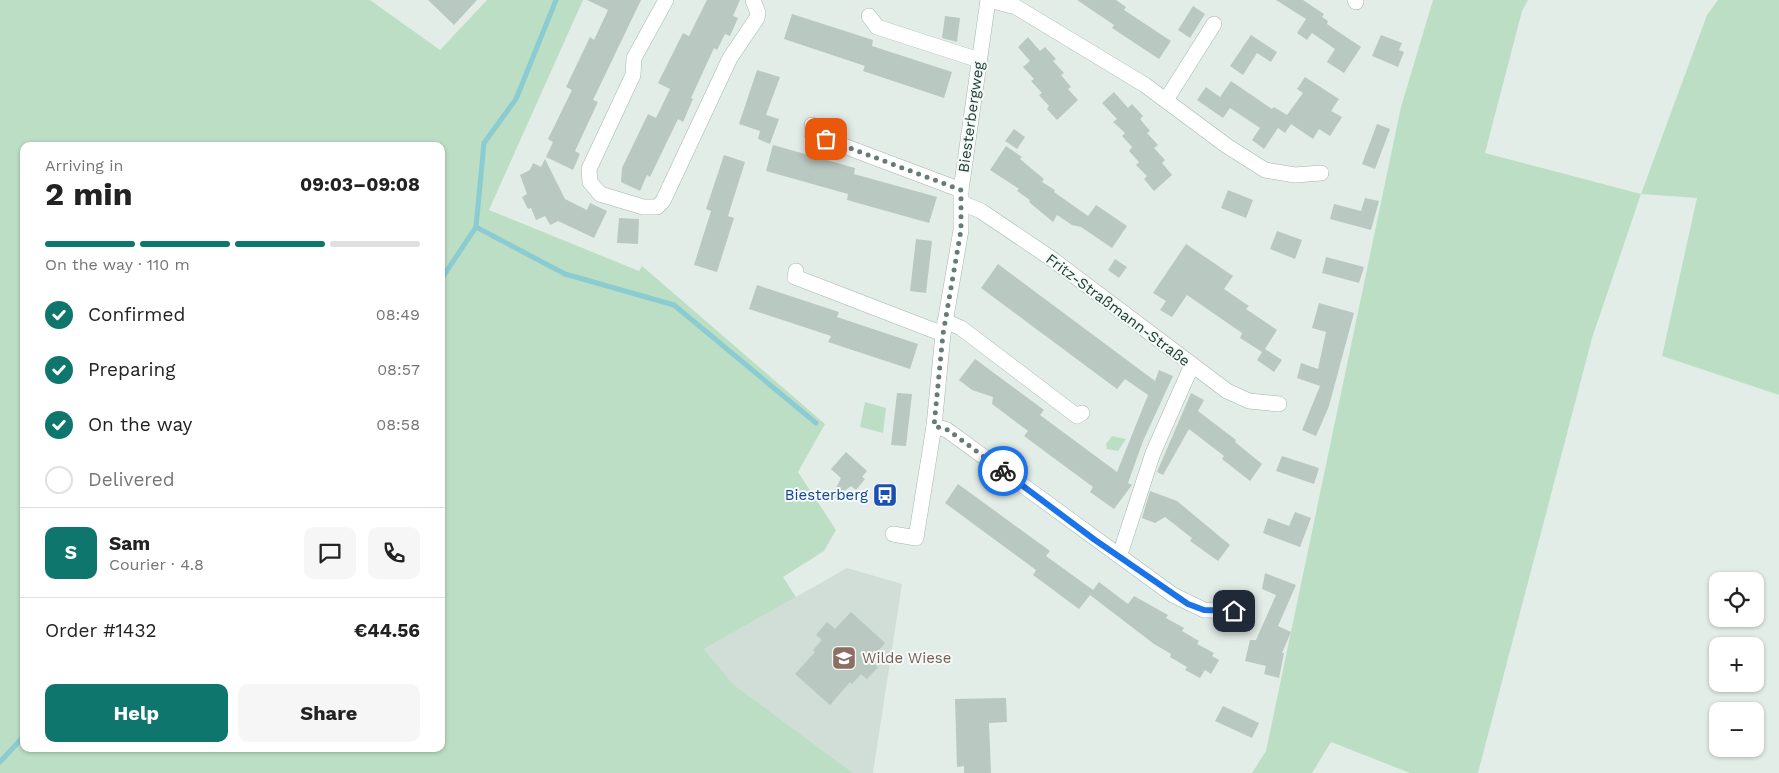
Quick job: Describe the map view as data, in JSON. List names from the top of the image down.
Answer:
{
  "streets": {
    "street": ["Biesterbergweg", "Fritz-Straßmann-Straße"]
  },
  "crossings": [
    ["Biesterbergweg", "Fritz-Straßmann-Straße"]
  ],
  "places": {
    "bus stop": ["Biesterberg"],
    "school or university": ["Wilde Wiese"]
  },
  "page": {
    "heading": ["2 min", "Arriving in", "09:03–09:08"],
    "panel": [
      "Sam",
      "Courier · 4.8",
      "Order #1432",
      "€44.56"
    ],
    "bar": "On the way · 110 m",
    "list": [
      ["Confirmed", "08:49"],
      ["Preparing", "08:57"],
      ["On the way", "08:58"],
      "Delivered"
    ],
    "round": "S",
    "map_buttons": ["+", "−"],
    "buttons": ["Help", "Share"]
  }
}
